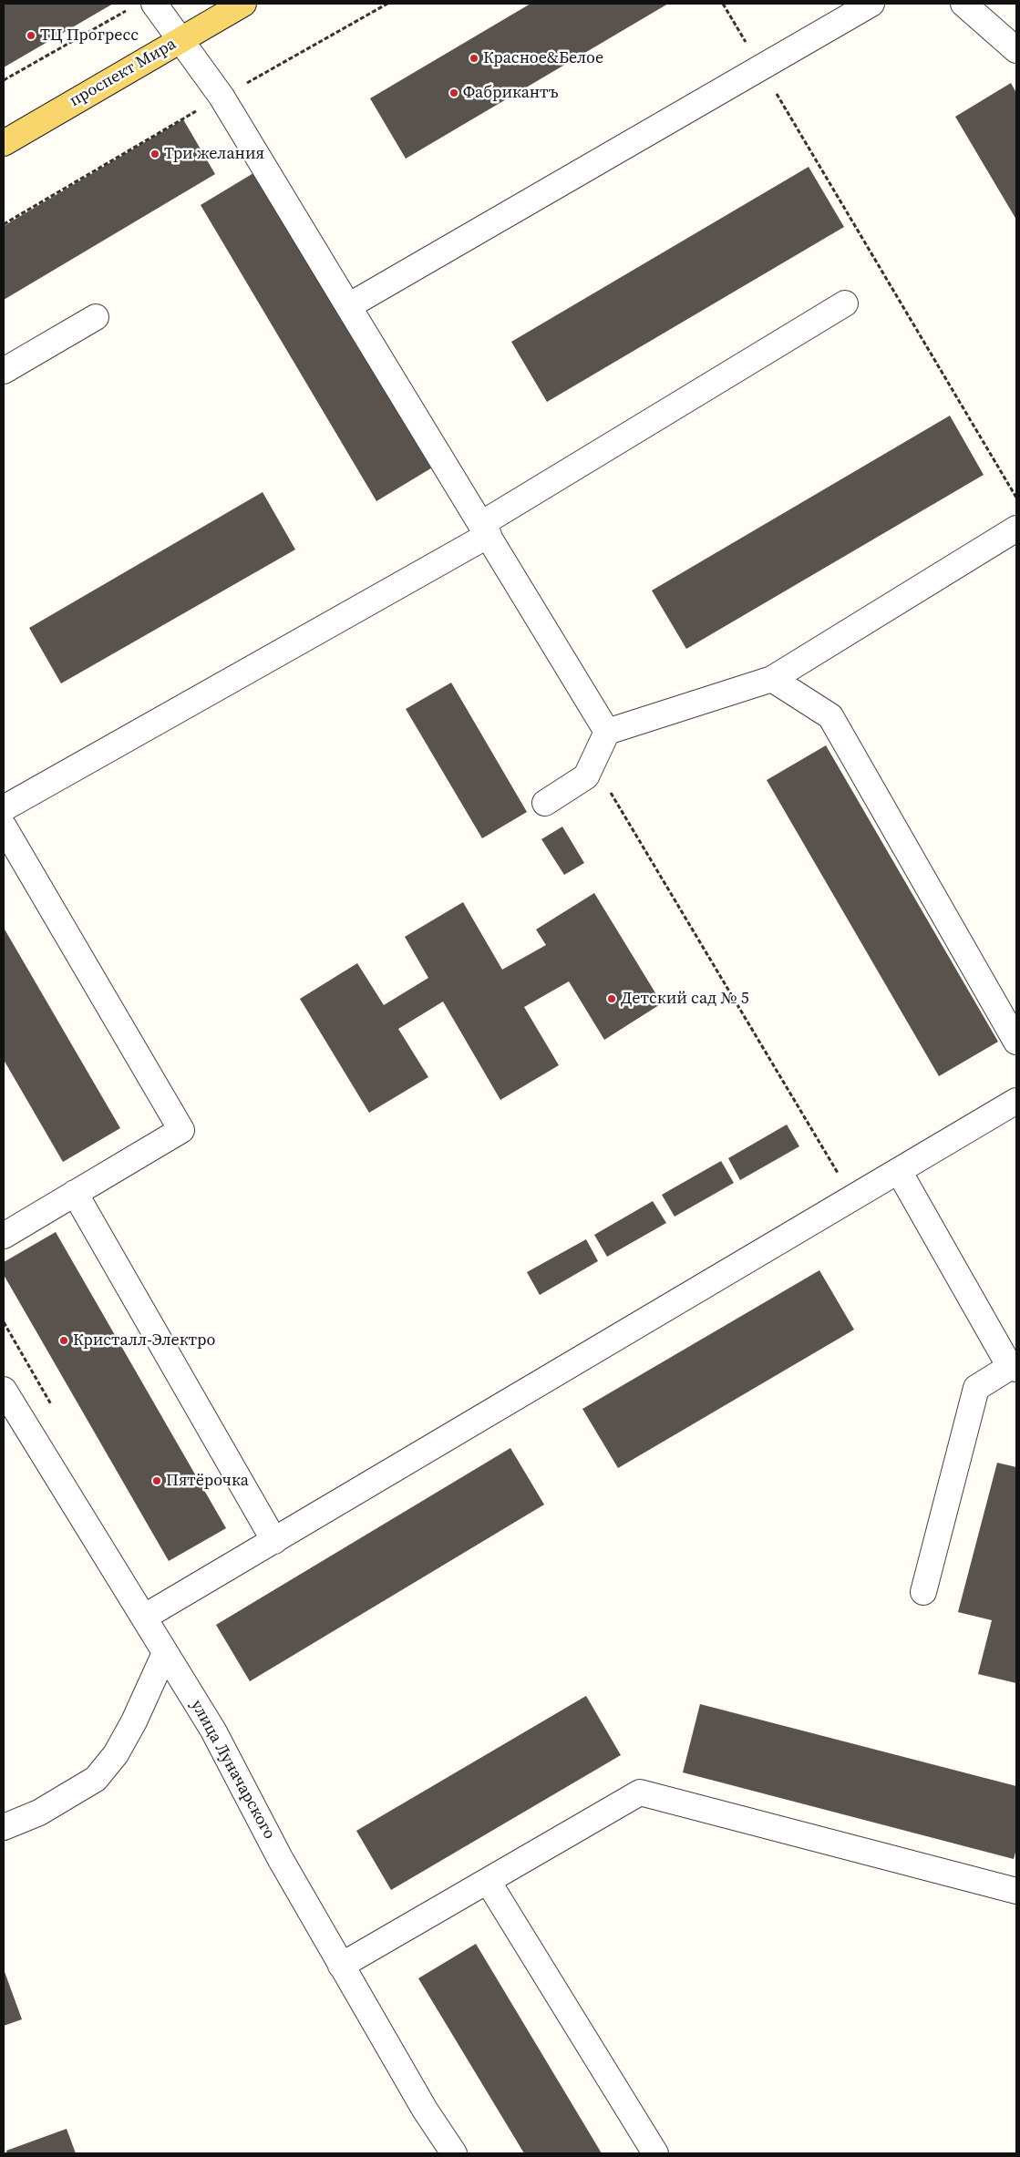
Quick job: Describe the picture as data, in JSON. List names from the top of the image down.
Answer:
{
  "streets": {
    "main road": ["проспект Мира"],
    "street": ["улица Луначарского"]
  },
  "places": [
    "ТЦ Прогресс",
    "Красное&Белое",
    "Фабрикантъ",
    "Три желания",
    "Детский сад № 5",
    "Кристалл-Электро",
    "Пятёрочка"
  ]
}
